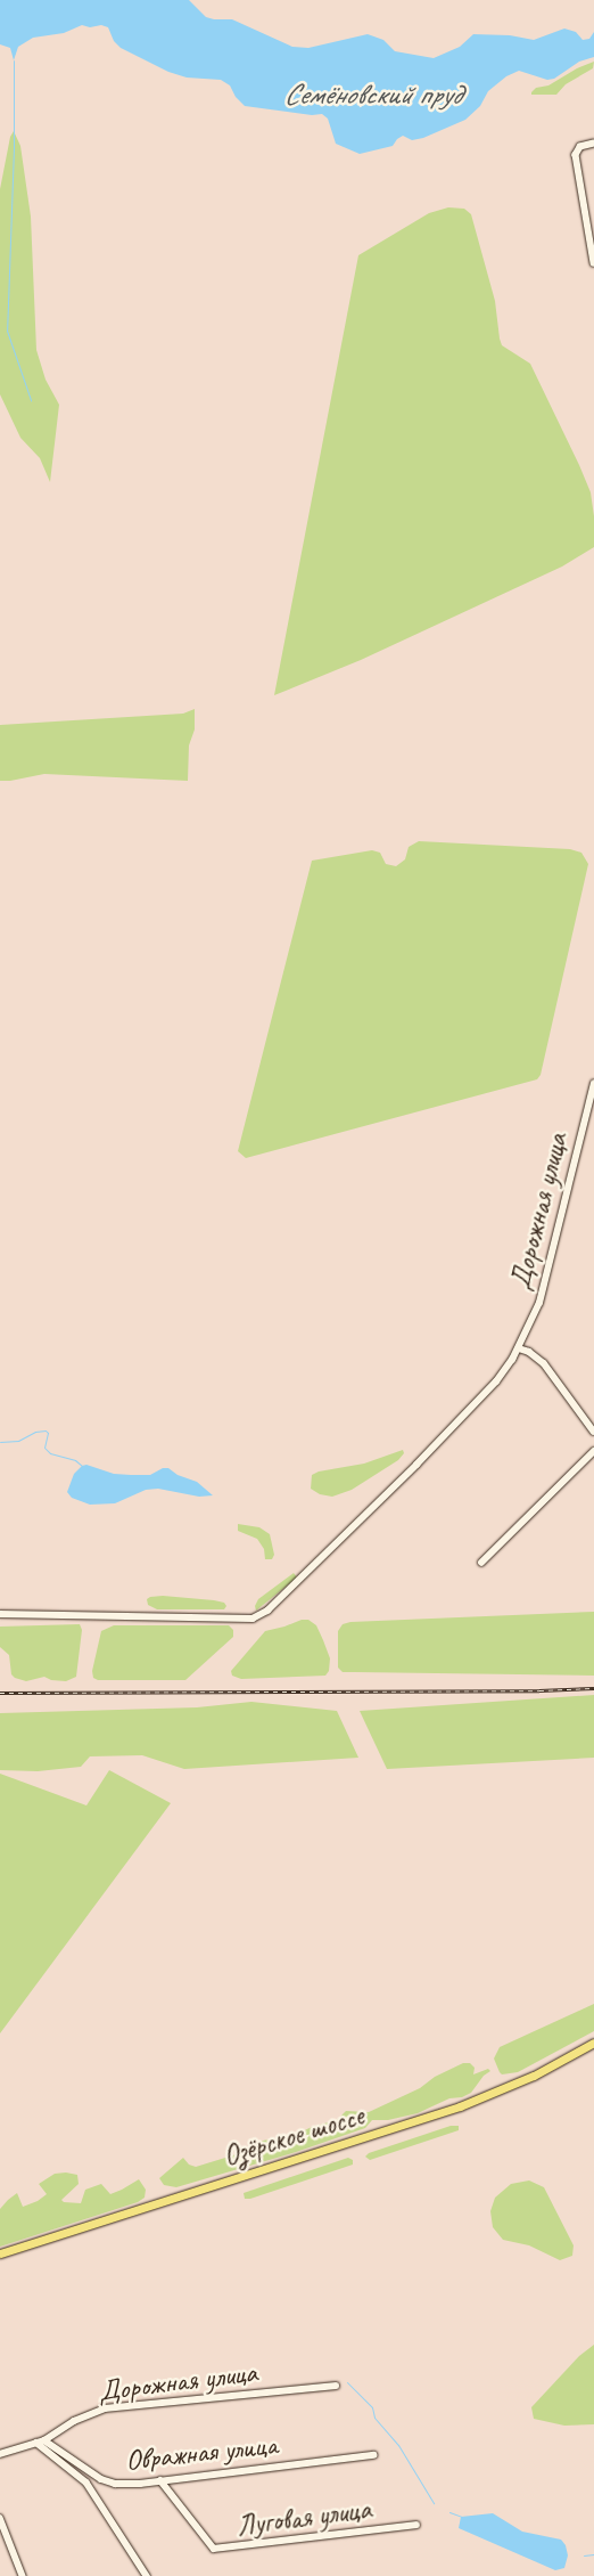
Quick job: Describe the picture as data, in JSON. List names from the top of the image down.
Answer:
{
  "streets": {
    "main road": ["Озёрское шоссе"],
    "street": ["Дорожная улица", "Овражная улица", "Луговая улица"]
  },
  "crossings": [
    ["Дорожная улица", "Овражная улица"],
    ["Овражная улица", "Луговая улица"]
  ],
  "water": ["Семёновский пруд"]
}
